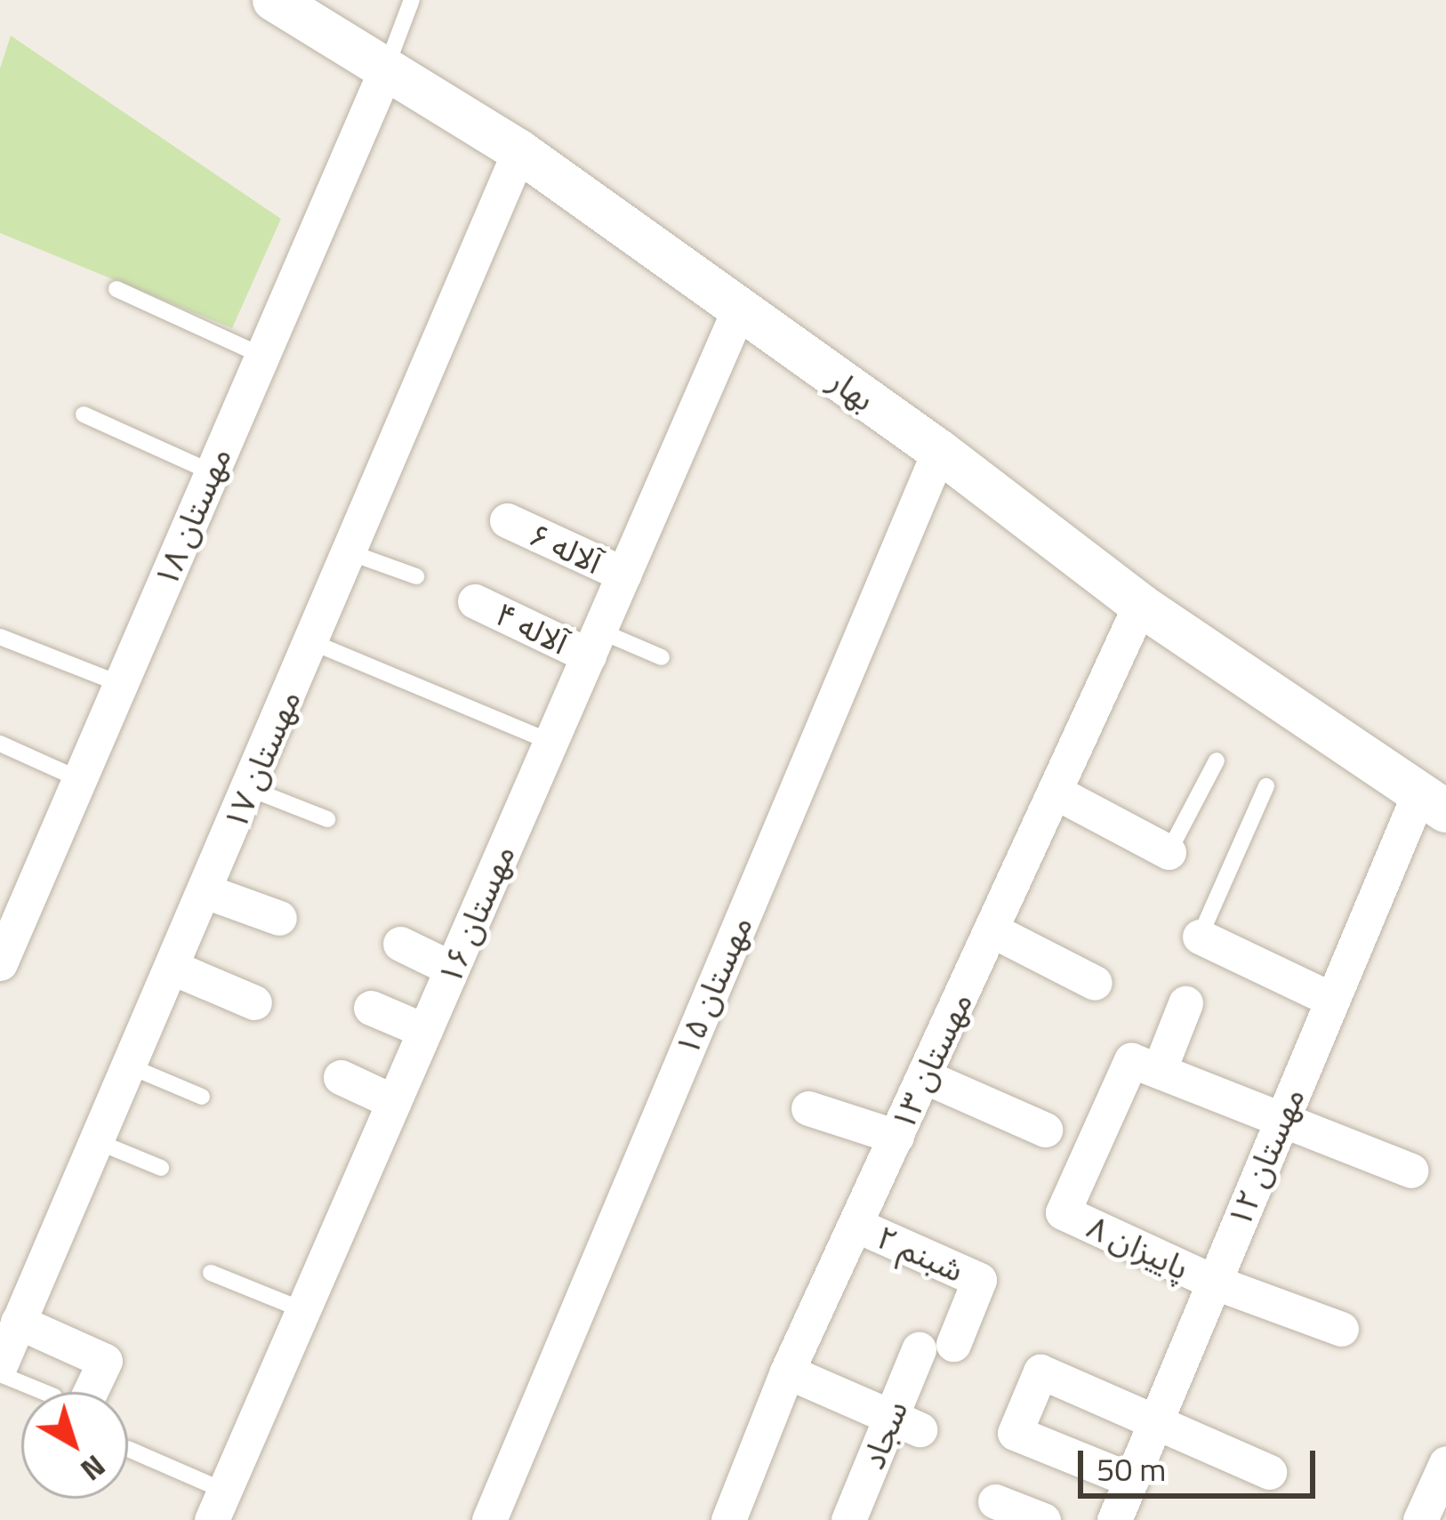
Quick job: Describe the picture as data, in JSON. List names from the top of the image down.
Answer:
{
  "streets": {
    "street": [
      "بهار",
      "مهستان ۱۸",
      "آلاله ۶",
      "آلاله ۴",
      "مهستان ۱۷",
      "مهستان ۱۶",
      "مهستان ۱۵",
      "مهستان ۱۳",
      "مهستان ۱۲",
      "پاییزان ۸",
      "شبنم ۲",
      "سجاد"
    ]
  },
  "crossings": [
    ["بهار", "مهستان ۱۸"],
    ["بهار", "مهستان ۱۷"],
    ["بهار", "مهستان ۱۶"],
    ["بهار", "مهستان ۱۵"],
    ["بهار", "مهستان ۱۳"],
    ["بهار", "مهستان ۱۲"],
    ["آلاله ۶", "مهستان ۱۶"],
    ["آلاله ۴", "مهستان ۱۶"],
    ["مهستان ۱۳", "شبنم ۲"],
    ["مهستان ۱۲", "پاییزان ۸"],
    ["شبنم ۲", "سجاد"]
  ],
  "scale_bar": "50 m",
  "north": "bottom right"
}
